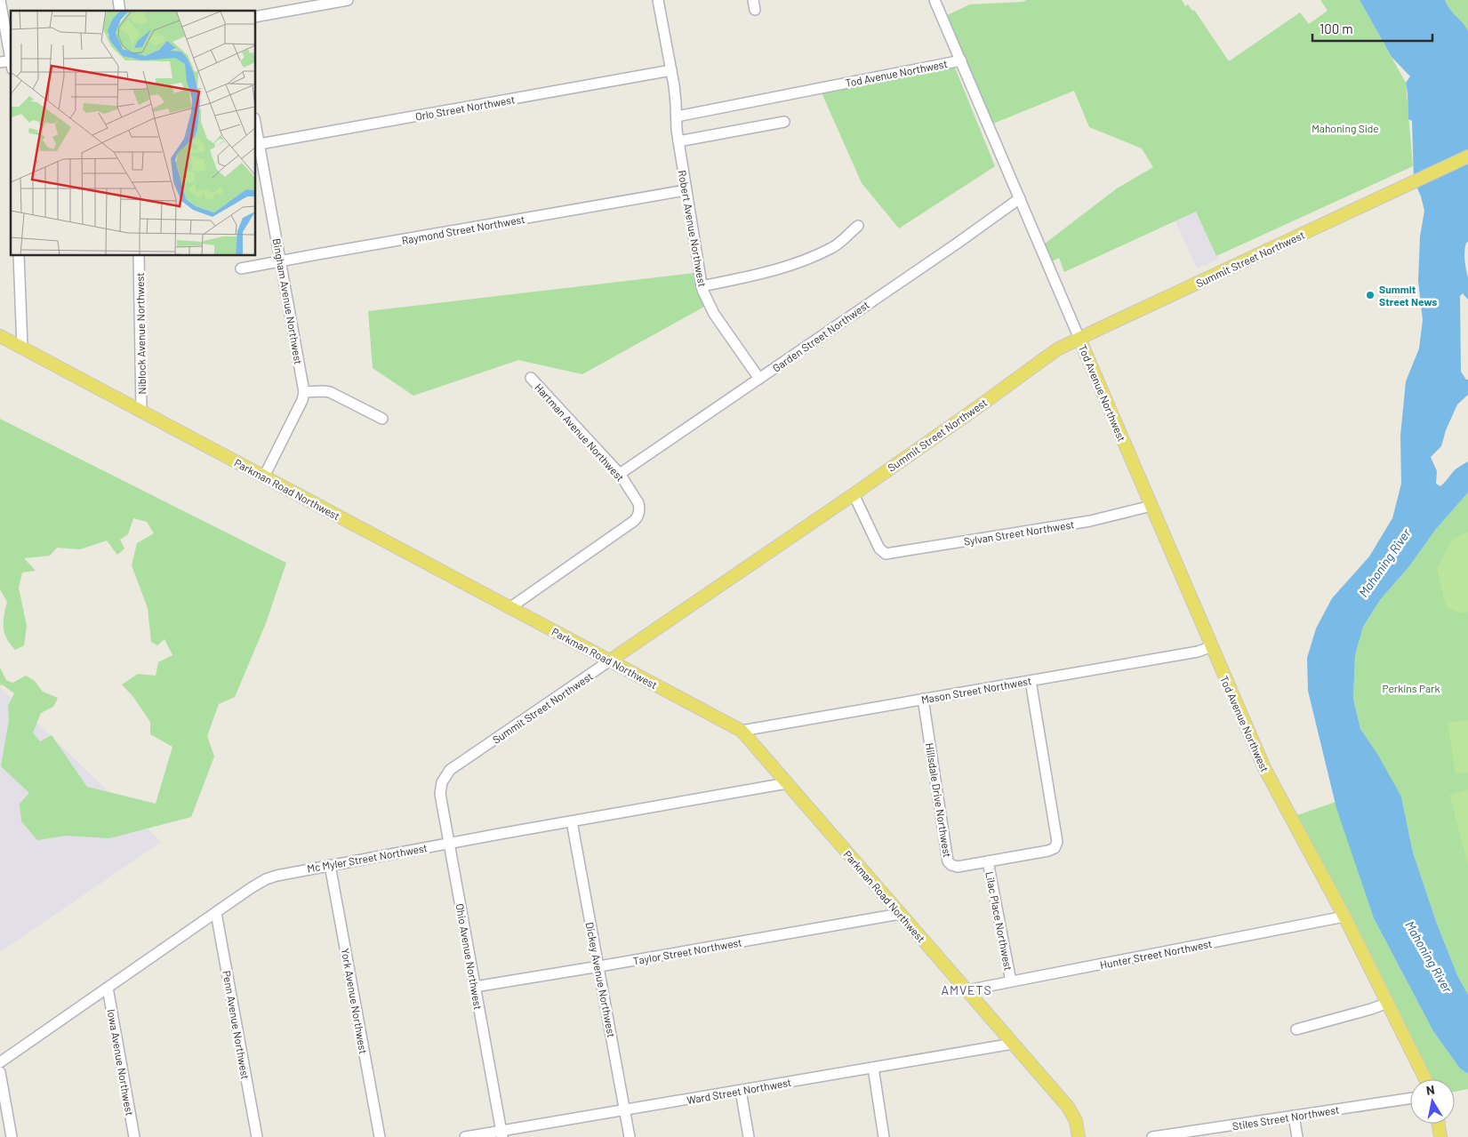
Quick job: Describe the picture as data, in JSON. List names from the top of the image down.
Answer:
{
  "streets": {
    "main road": ["Tod Avenue Northwest", "Summit Street Northwest", "Parkman Road Northwest"],
    "street": [
      "Orlo Street Northwest",
      "Robert Avenue Northwest",
      "Raymond Street Northwest",
      "Bingham Avenue Northwest",
      "Niblock Avenue Northwest",
      "Garden Street Northwest",
      "Hartman Avenue Northwest",
      "Sylvan Street Northwest",
      "Mason Street Northwest",
      "Hillsdale Drive Northwest",
      "Mc Myler Street Northwest",
      "Lilac Place Northwest",
      "Taylor Street Northwest",
      "Hunter Street Northwest",
      "Ohio Avenue Northwest",
      "Dickey Avenue Northwest",
      "York Avenue Northwest",
      "Penn Avenue Northwest",
      "Iowa Avenue Northwest",
      "Ward Street Northwest",
      "Stiles Street Northwest"
    ]
  },
  "crossings": [
    ["Tod Avenue Northwest", "Robert Avenue Northwest"],
    ["Tod Avenue Northwest", "Summit Street Northwest"],
    ["Tod Avenue Northwest", "Garden Street Northwest"],
    ["Tod Avenue Northwest", "Sylvan Street Northwest"],
    ["Tod Avenue Northwest", "Mason Street Northwest"],
    ["Tod Avenue Northwest", "Hunter Street Northwest"],
    ["Orlo Street Northwest", "Bingham Avenue Northwest"],
    ["Robert Avenue Northwest", "Raymond Street Northwest"],
    ["Robert Avenue Northwest", "Garden Street Northwest"],
    ["Raymond Street Northwest", "Bingham Avenue Northwest"],
    ["Summit Street Northwest", "Parkman Road Northwest"],
    ["Summit Street Northwest", "Sylvan Street Northwest"],
    ["Summit Street Northwest", "Ohio Avenue Northwest"],
    ["Niblock Avenue Northwest", "Parkman Road Northwest"],
    ["Garden Street Northwest", "Hartman Avenue Northwest"],
    ["Hartman Avenue Northwest", "Parkman Road Northwest"],
    ["Parkman Road Northwest", "Mason Street Northwest"],
    ["Parkman Road Northwest", "Mc Myler Street Northwest"],
    ["Parkman Road Northwest", "Taylor Street Northwest"],
    ["Parkman Road Northwest", "Hunter Street Northwest"],
    ["Parkman Road Northwest", "Ward Street Northwest"],
    ["Mason Street Northwest", "Hillsdale Drive Northwest"],
    ["Hillsdale Drive Northwest", "Lilac Place Northwest"],
    ["Mc Myler Street Northwest", "Ohio Avenue Northwest"],
    ["Mc Myler Street Northwest", "Dickey Avenue Northwest"],
    ["Mc Myler Street Northwest", "York Avenue Northwest"],
    ["Mc Myler Street Northwest", "Penn Avenue Northwest"],
    ["Mc Myler Street Northwest", "Iowa Avenue Northwest"],
    ["Lilac Place Northwest", "Hunter Street Northwest"],
    ["Taylor Street Northwest", "Ohio Avenue Northwest"],
    ["Taylor Street Northwest", "Dickey Avenue Northwest"],
    ["Ohio Avenue Northwest", "Ward Street Northwest"],
    ["Dickey Avenue Northwest", "Ward Street Northwest"]
  ],
  "districts": ["AMVETS"],
  "water": ["Mahoning River"],
  "parks": ["Mahoning Side", "Perkins Park"],
  "places": ["Summit Street News"],
  "scale_bar": "100 m",
  "north": "top"
}
